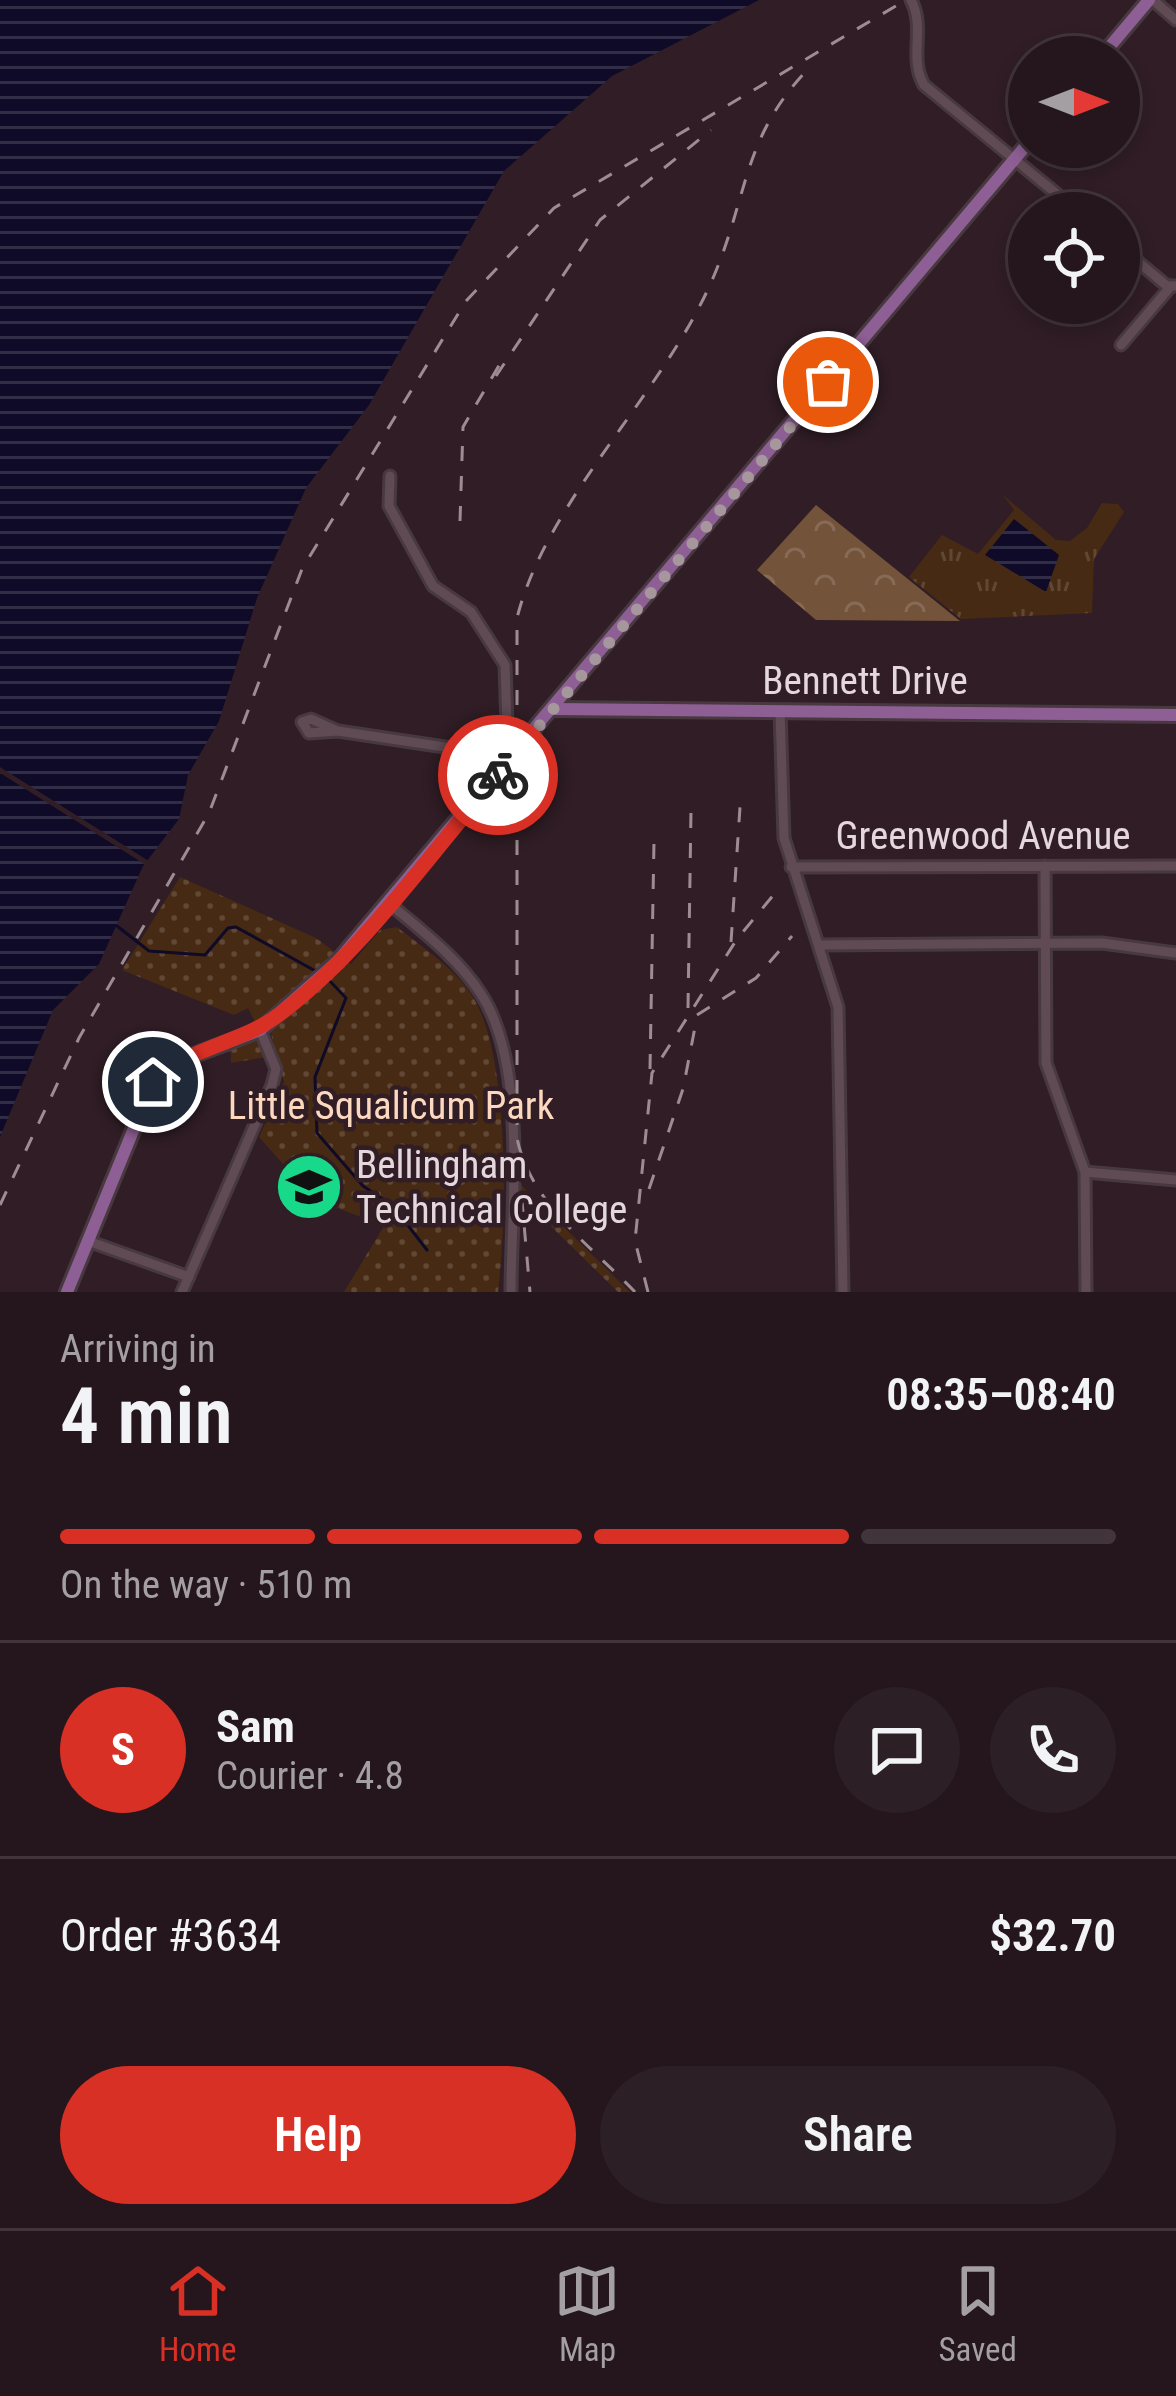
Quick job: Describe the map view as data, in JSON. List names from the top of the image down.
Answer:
{
  "streets": {
    "main road": ["Bennett Drive"],
    "street": ["Greenwood Avenue"]
  },
  "parks": ["Little Squalicum Park"],
  "places": {
    "school or university": ["Bellingham Technical College"]
  },
  "north": "right",
  "page": {
    "heading": ["4 min", "Arriving in", "08:35–08:40"],
    "panel": [
      "Sam",
      "Courier · 4.8",
      "Order #3634",
      "$32.70"
    ],
    "bar": "On the way · 510 m",
    "round": "S",
    "buttons": ["Help", "Share"],
    "tabs": ["Home", "Map", "Saved"]
  }
}
